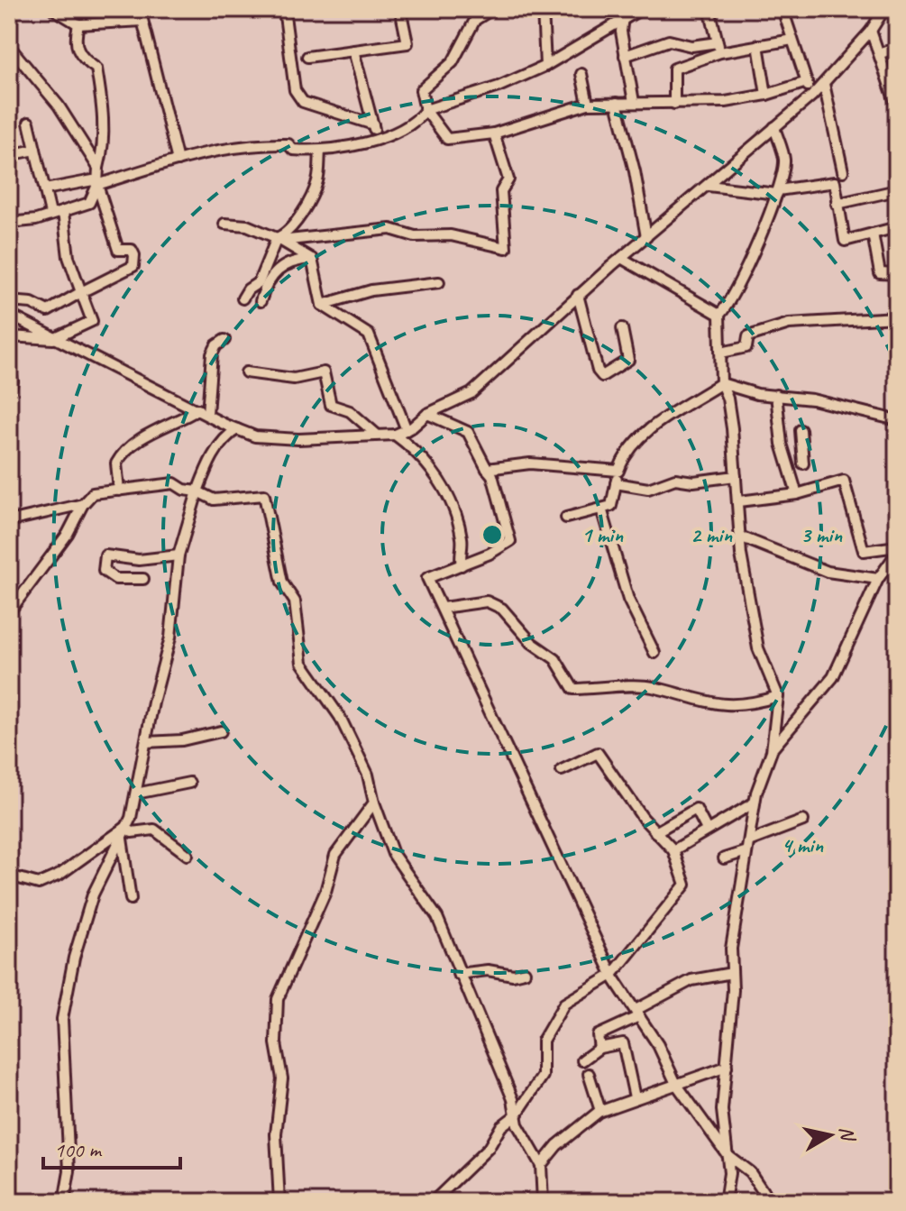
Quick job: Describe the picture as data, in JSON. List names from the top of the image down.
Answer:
{
  "scale_bar": "100 m",
  "north": "right",
  "rings": [
    "1 min",
    "2 min",
    "3 min",
    "4 min"
  ]
}
